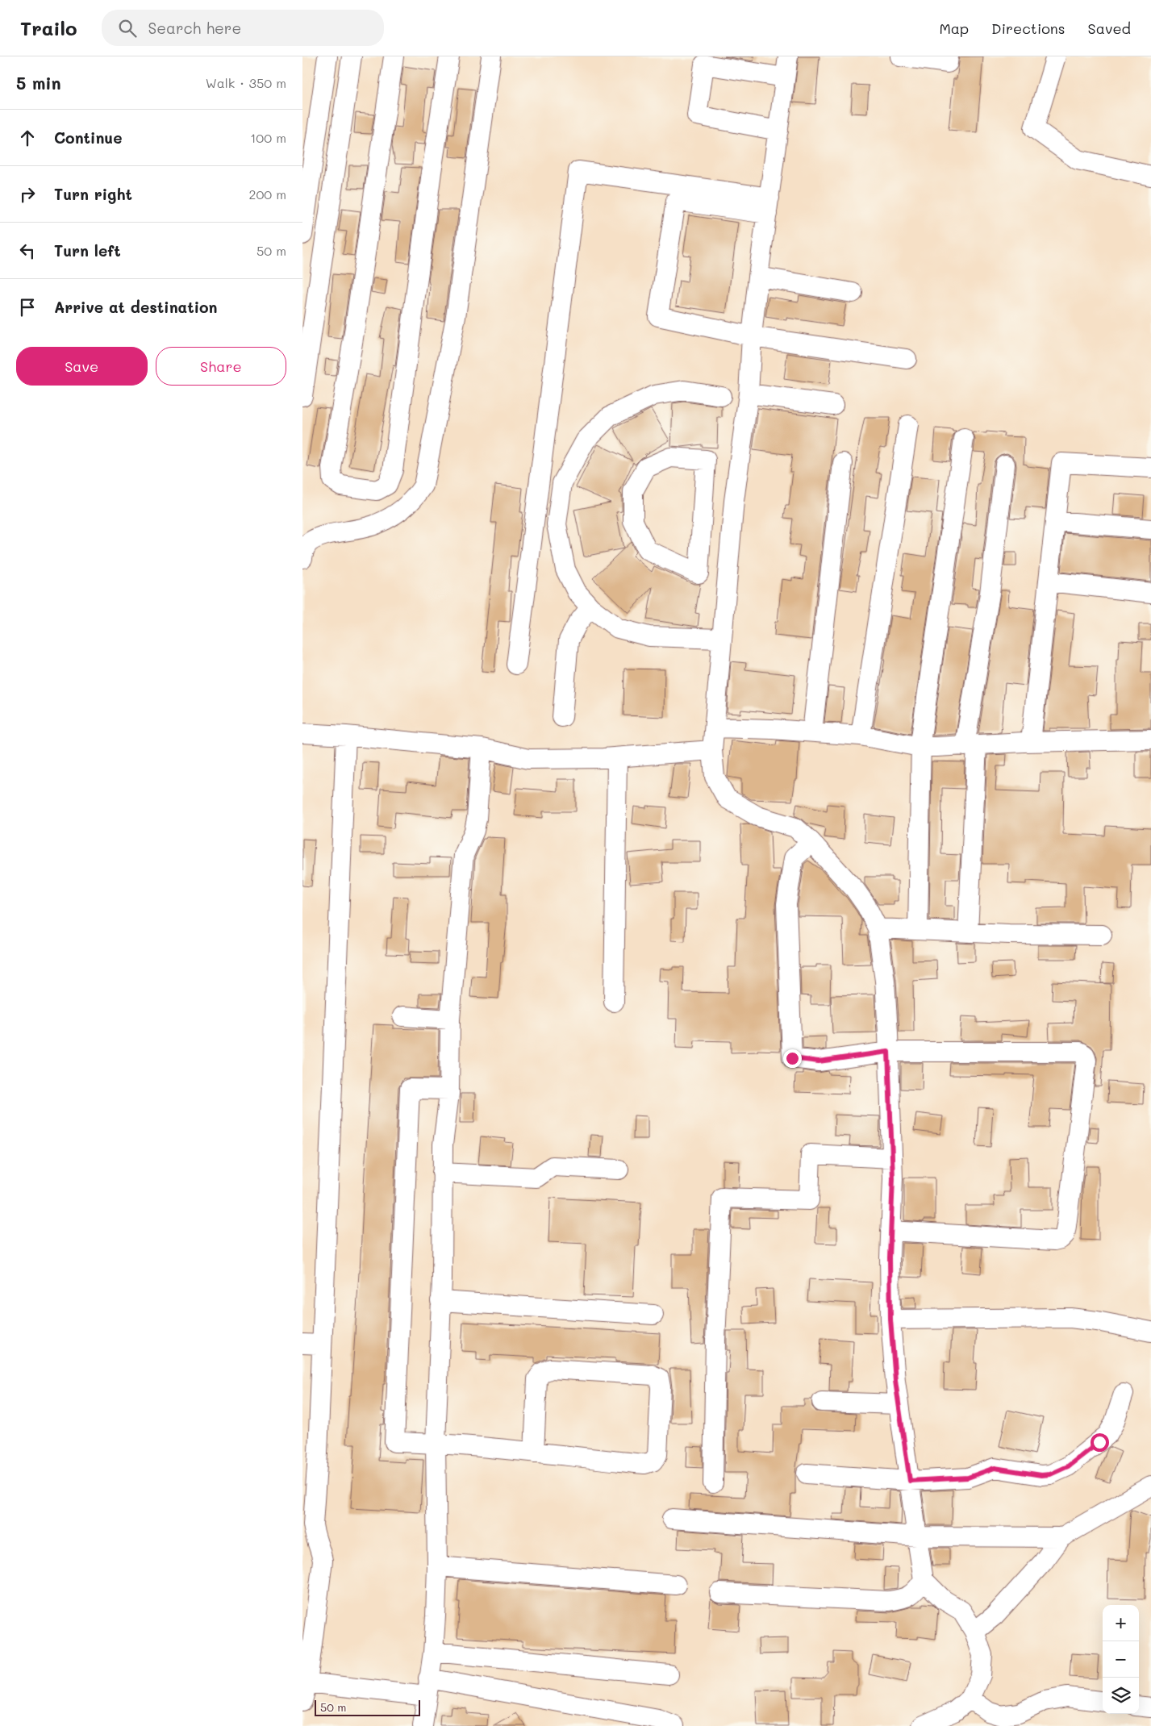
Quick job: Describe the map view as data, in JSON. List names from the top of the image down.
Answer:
{
  "scale_bar": "50 m",
  "page": {
    "header": "Trailo",
    "search": "Search here",
    "nav": ["Map", "Directions", "Saved"],
    "heading": ["5 min", "Walk · 350 m"],
    "list": [
      ["Continue", "100 m"],
      ["Turn right", "200 m"],
      ["Turn left", "50 m"],
      "Arrive at destination"
    ],
    "buttons": ["Save", "Share"],
    "map_buttons": ["+", "−"],
    "scale": "50 m"
  }
}
